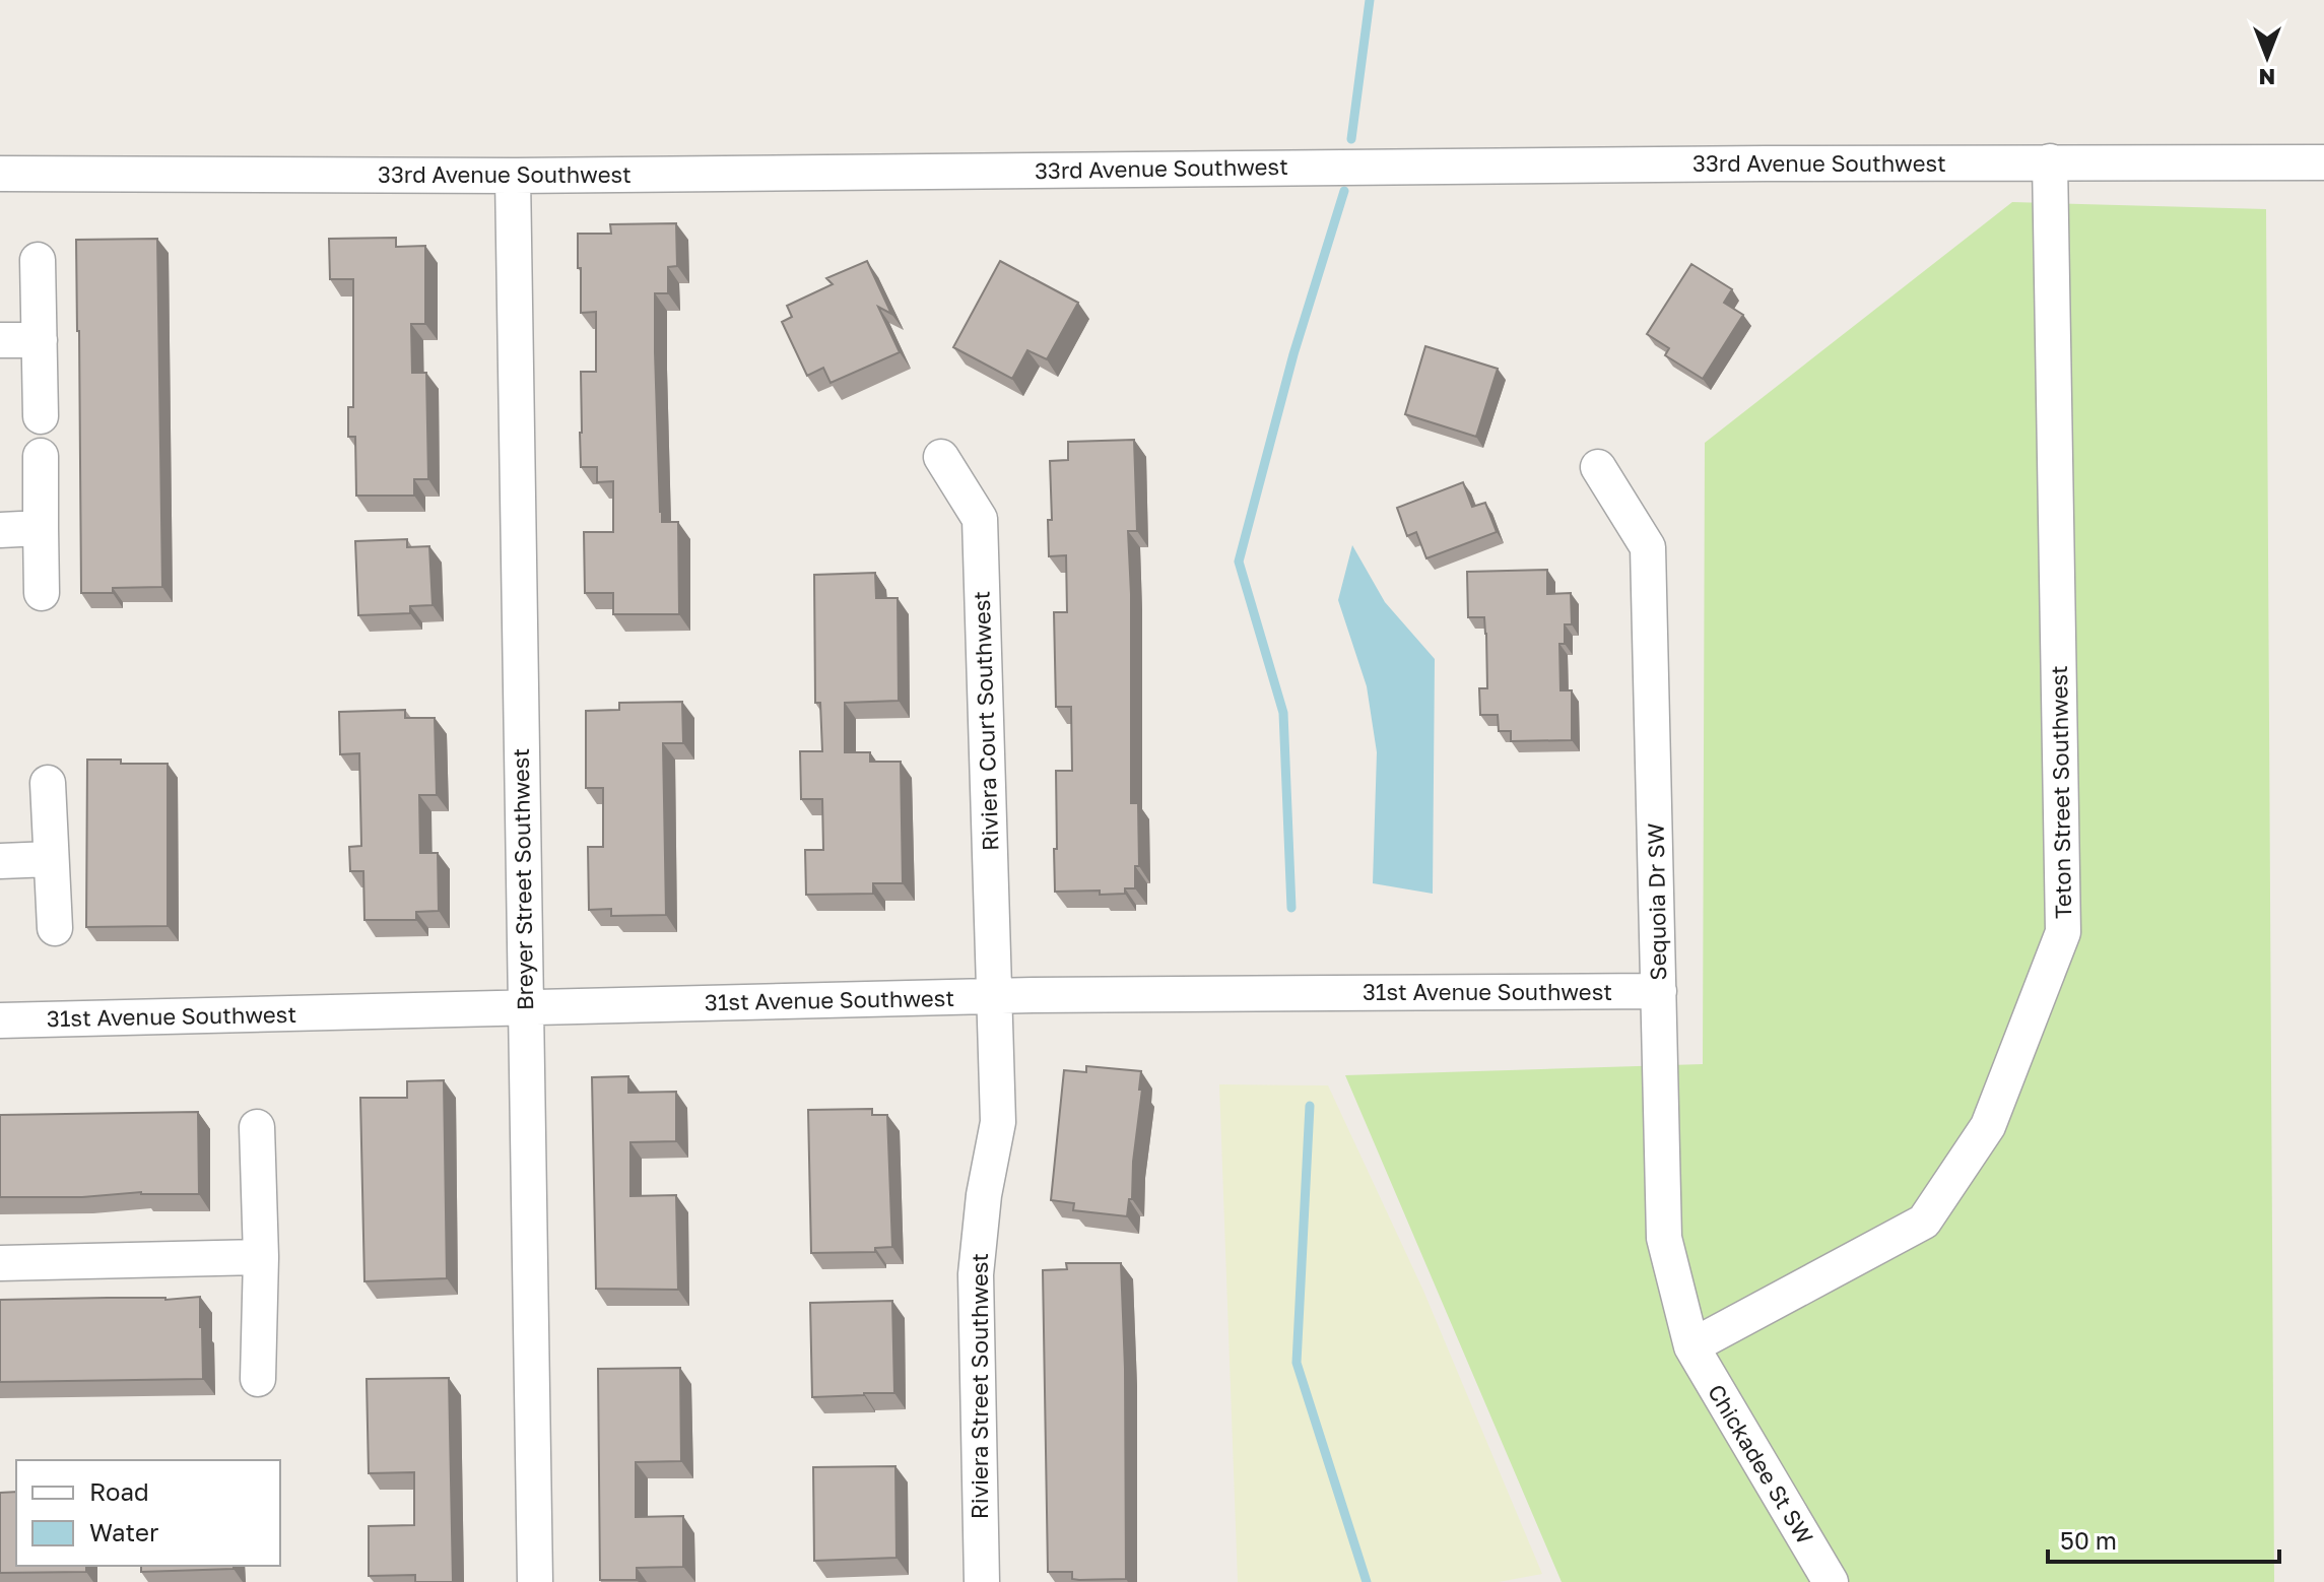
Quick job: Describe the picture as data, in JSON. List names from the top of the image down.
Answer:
{
  "streets": {
    "street": [
      "33rd Avenue Southwest",
      "Riviera Court Southwest",
      "Teton Street Southwest",
      "Breyer Street Southwest",
      "Sequoia Dr SW",
      "31st Avenue Southwest",
      "Riviera Street Southwest",
      "Chickadee St SW"
    ]
  },
  "crossings": [
    ["33rd Avenue Southwest", "Teton Street Southwest"],
    ["33rd Avenue Southwest", "Breyer Street Southwest"],
    ["Riviera Court Southwest", "31st Avenue Southwest"],
    ["Riviera Court Southwest", "Riviera Street Southwest"],
    ["Teton Street Southwest", "Sequoia Dr SW"],
    ["Teton Street Southwest", "Chickadee St SW"],
    ["Breyer Street Southwest", "31st Avenue Southwest"],
    ["Sequoia Dr SW", "31st Avenue Southwest"],
    ["Sequoia Dr SW", "Chickadee St SW"],
    ["31st Avenue Southwest", "Riviera Street Southwest"]
  ],
  "legend": ["Road", "Water"],
  "scale_bar": "50 m",
  "north": "bottom"
}
